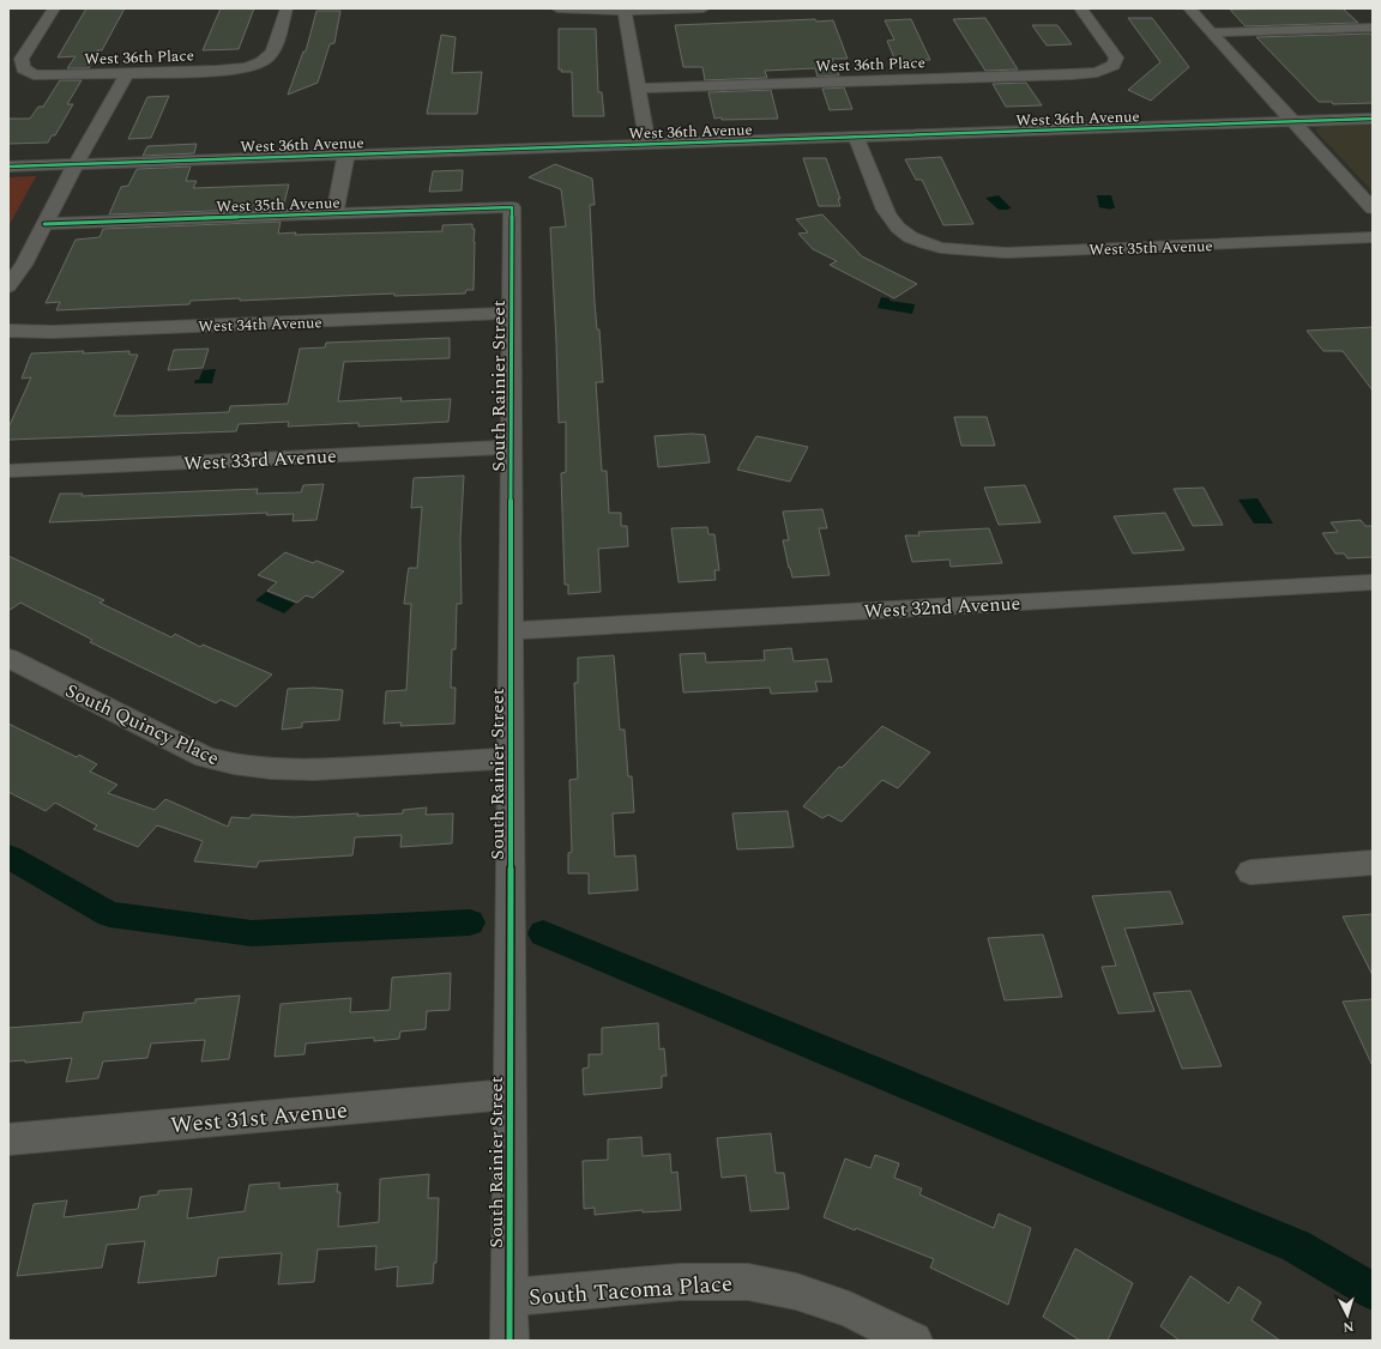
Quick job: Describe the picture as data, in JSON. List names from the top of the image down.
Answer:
{
  "streets": {
    "street": [
      "West 36th Place",
      "West 36th Avenue",
      "West 35th Avenue",
      "West 34th Avenue",
      "South Rainier Street",
      "West 33rd Avenue",
      "West 32nd Avenue",
      "South Quincy Place",
      "West 31st Avenue",
      "South Tacoma Place"
    ]
  },
  "crossings": [
    ["West 36th Avenue", "West 35th Avenue"],
    ["West 35th Avenue", "South Rainier Street"],
    ["West 34th Avenue", "South Rainier Street"],
    ["South Rainier Street", "West 33rd Avenue"],
    ["South Rainier Street", "West 32nd Avenue"],
    ["South Rainier Street", "South Quincy Place"],
    ["South Rainier Street", "West 31st Avenue"],
    ["South Rainier Street", "South Tacoma Place"]
  ],
  "north": "bottom"
}
